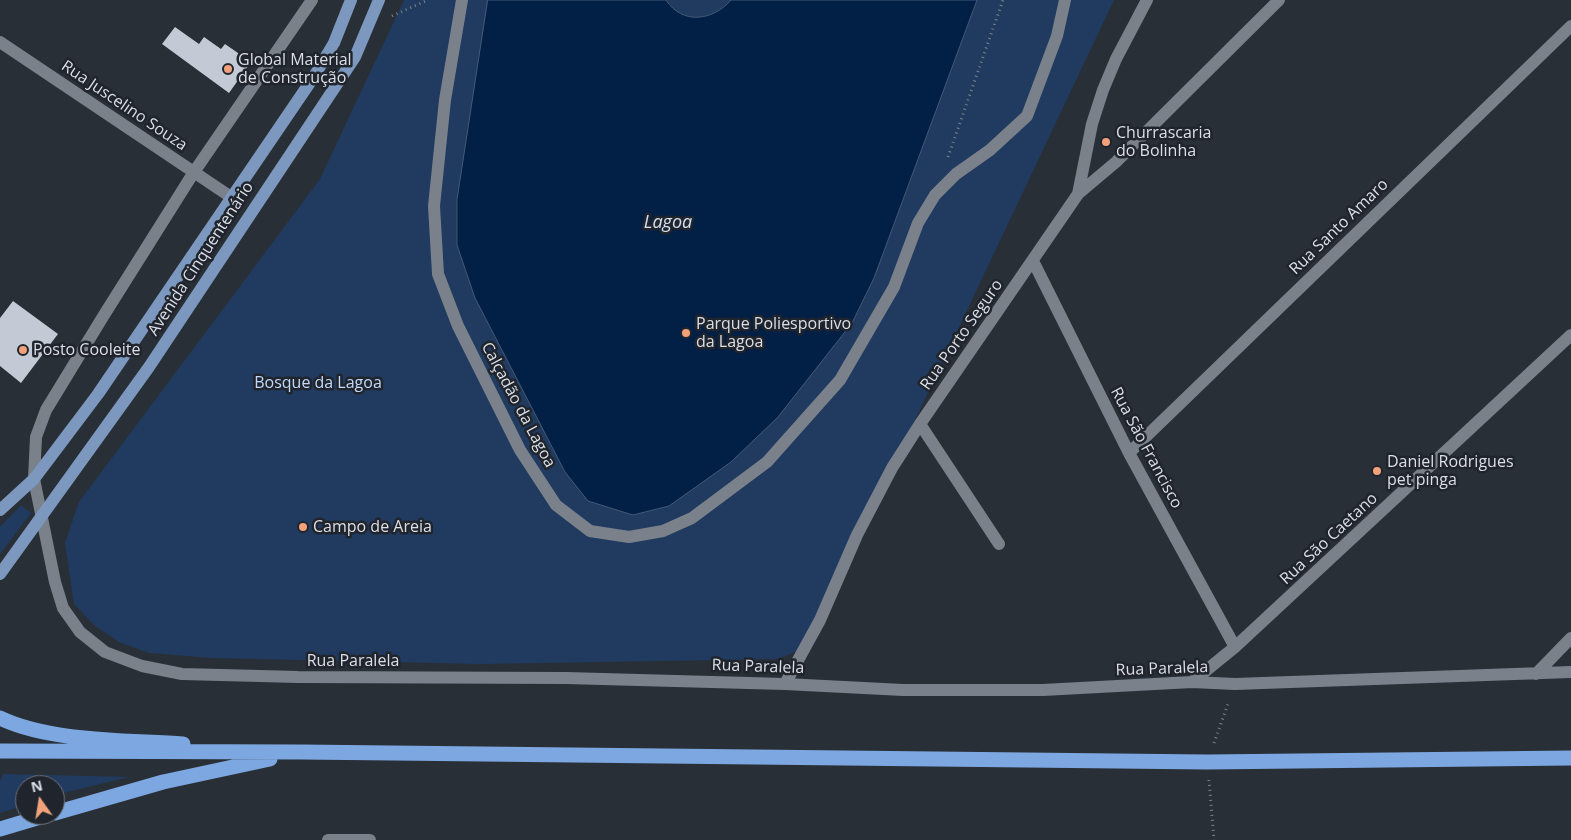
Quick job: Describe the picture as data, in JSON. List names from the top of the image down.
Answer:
{
  "streets": {
    "main road": ["Avenida Cinquentenário"],
    "street": [
      "Rua Juscelino Souza",
      "Rua Santo Amaro",
      "Rua Porto Seguro",
      "Calçadão da Lagoa",
      "Rua São Francisco",
      "Rua São Caetano",
      "Rua Paralela"
    ]
  },
  "crossings": [
    ["Rua Juscelino Souza", "Avenida Cinquentenário"],
    ["Rua Juscelino Souza", "Rua Paralela"],
    ["Rua Santo Amaro", "Rua São Francisco"],
    ["Avenida Cinquentenário", "Rua Paralela"],
    ["Rua Porto Seguro", "Rua São Francisco"],
    ["Rua Porto Seguro", "Rua Paralela"],
    ["Rua São Francisco", "Rua São Caetano"],
    ["Rua São Caetano", "Rua Paralela"]
  ],
  "water": ["Lagoa"],
  "parks": ["Bosque da Lagoa"],
  "places": [
    "Global Material de Construção",
    "Churrascaria do Bolinha",
    "Parque Poliesportivo da Lagoa",
    "Posto Cooleite",
    "Daniel Rodrigues pet pinga",
    "Campo de Areia"
  ],
  "north": "top"
}
